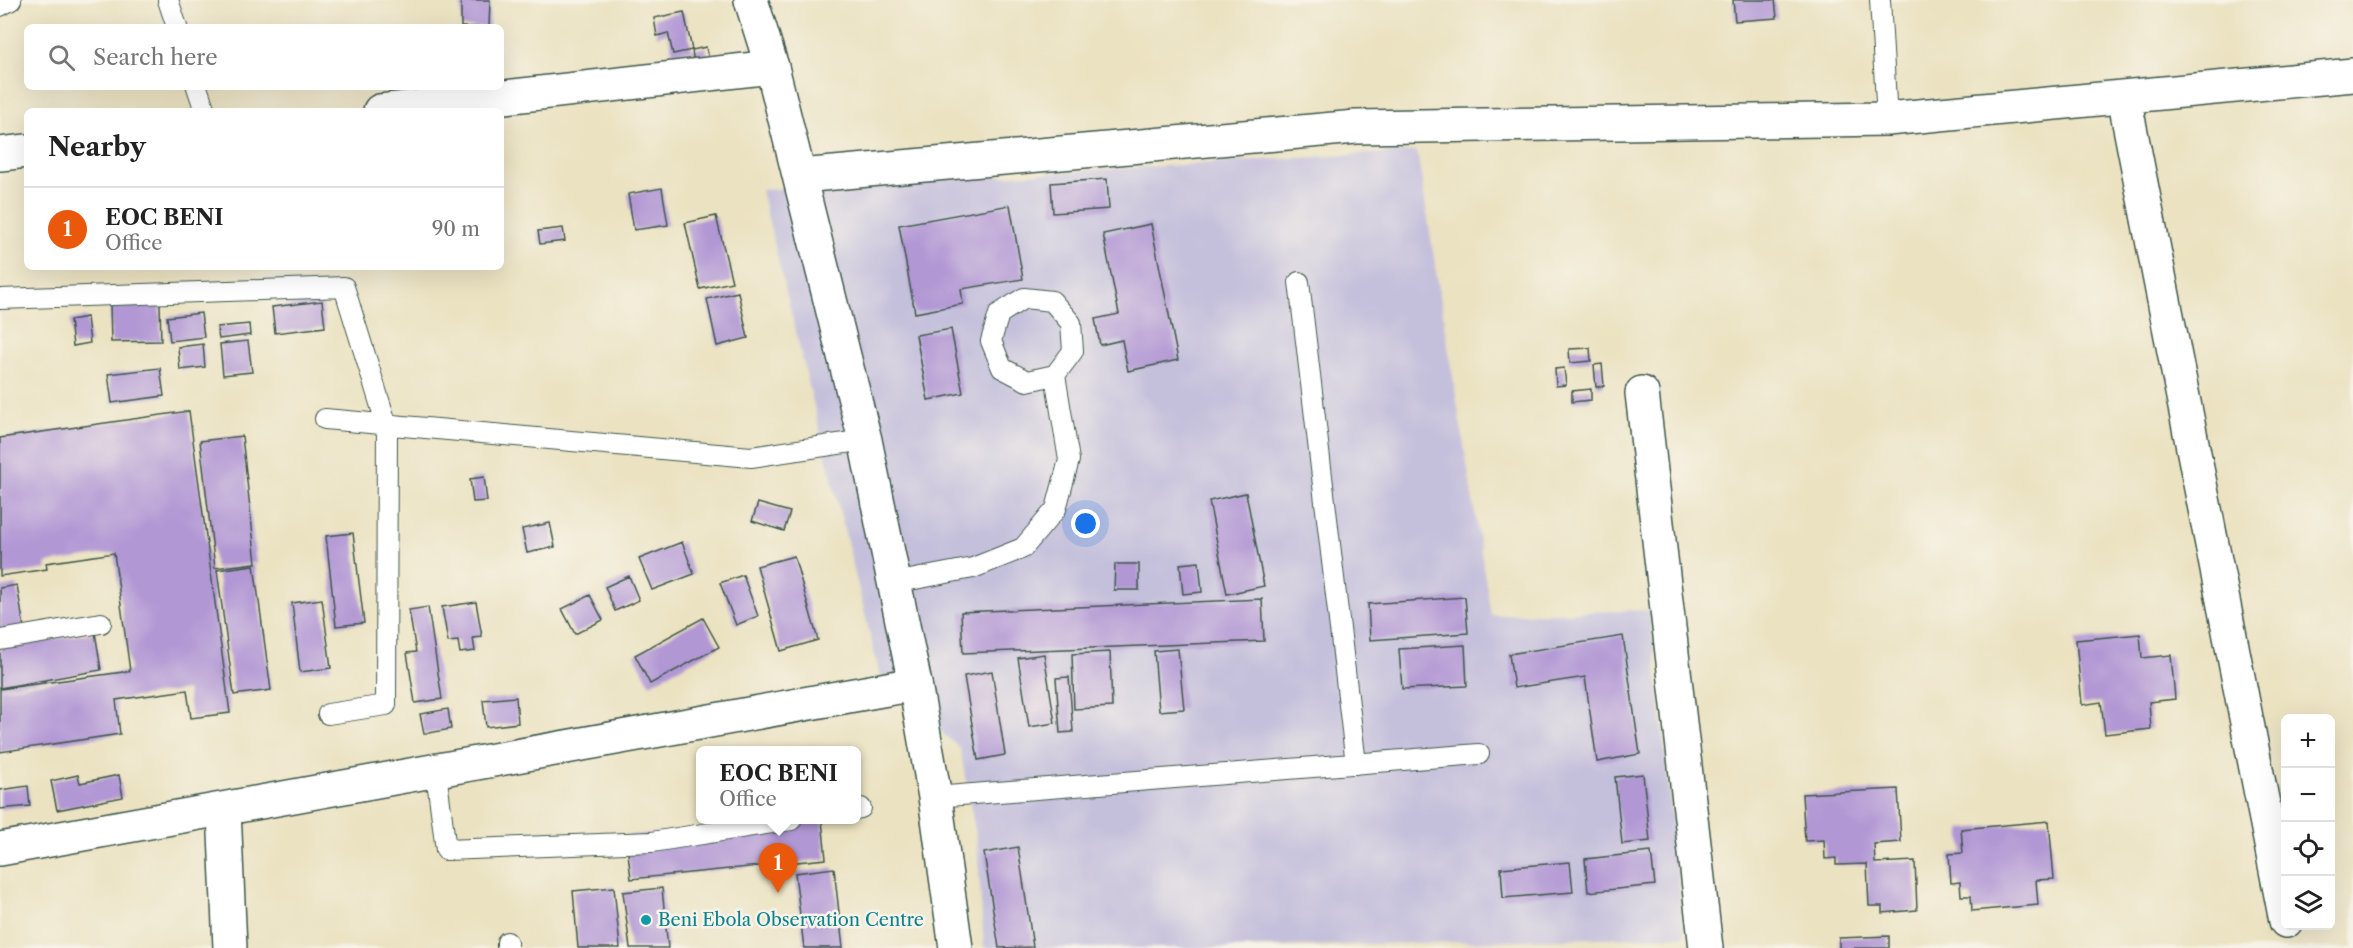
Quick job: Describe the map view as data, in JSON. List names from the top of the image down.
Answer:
{
  "places": ["Beni Ebola Observation Centre"],
  "page": {
    "search": "Search here",
    "heading": "Nearby",
    "list": [
      {
        "mark": "1",
        "name": "EOC BENI",
        "note": "Office",
        "value": "90 m"
      }
    ],
    "map_buttons": ["+", "−"],
    "popup": ["EOC BENI", "Office"],
    "pins": "1"
  }
}
